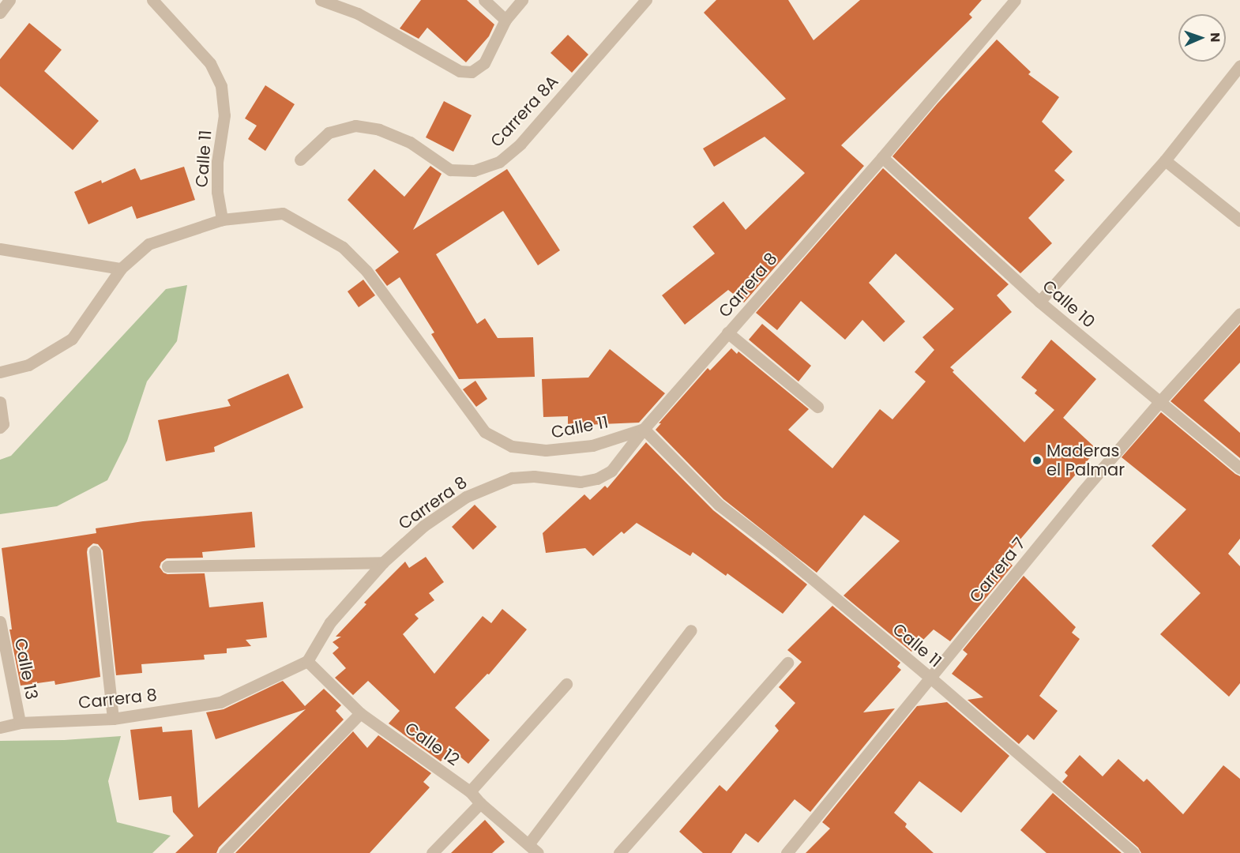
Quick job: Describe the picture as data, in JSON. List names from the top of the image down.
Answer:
{
  "streets": {
    "street": [
      "Carrera 8A",
      "Calle 11",
      "Carrera 8",
      "Calle 10",
      "Carrera 7",
      "Calle 13",
      "Calle 12"
    ]
  },
  "crossings": [
    ["Calle 11", "Carrera 8"],
    ["Calle 11", "Carrera 7"],
    ["Carrera 8", "Calle 10"],
    ["Carrera 8", "Calle 13"],
    ["Carrera 8", "Calle 12"],
    ["Calle 10", "Carrera 7"]
  ],
  "places": ["Maderas el Palmar"],
  "north": "right"
}
